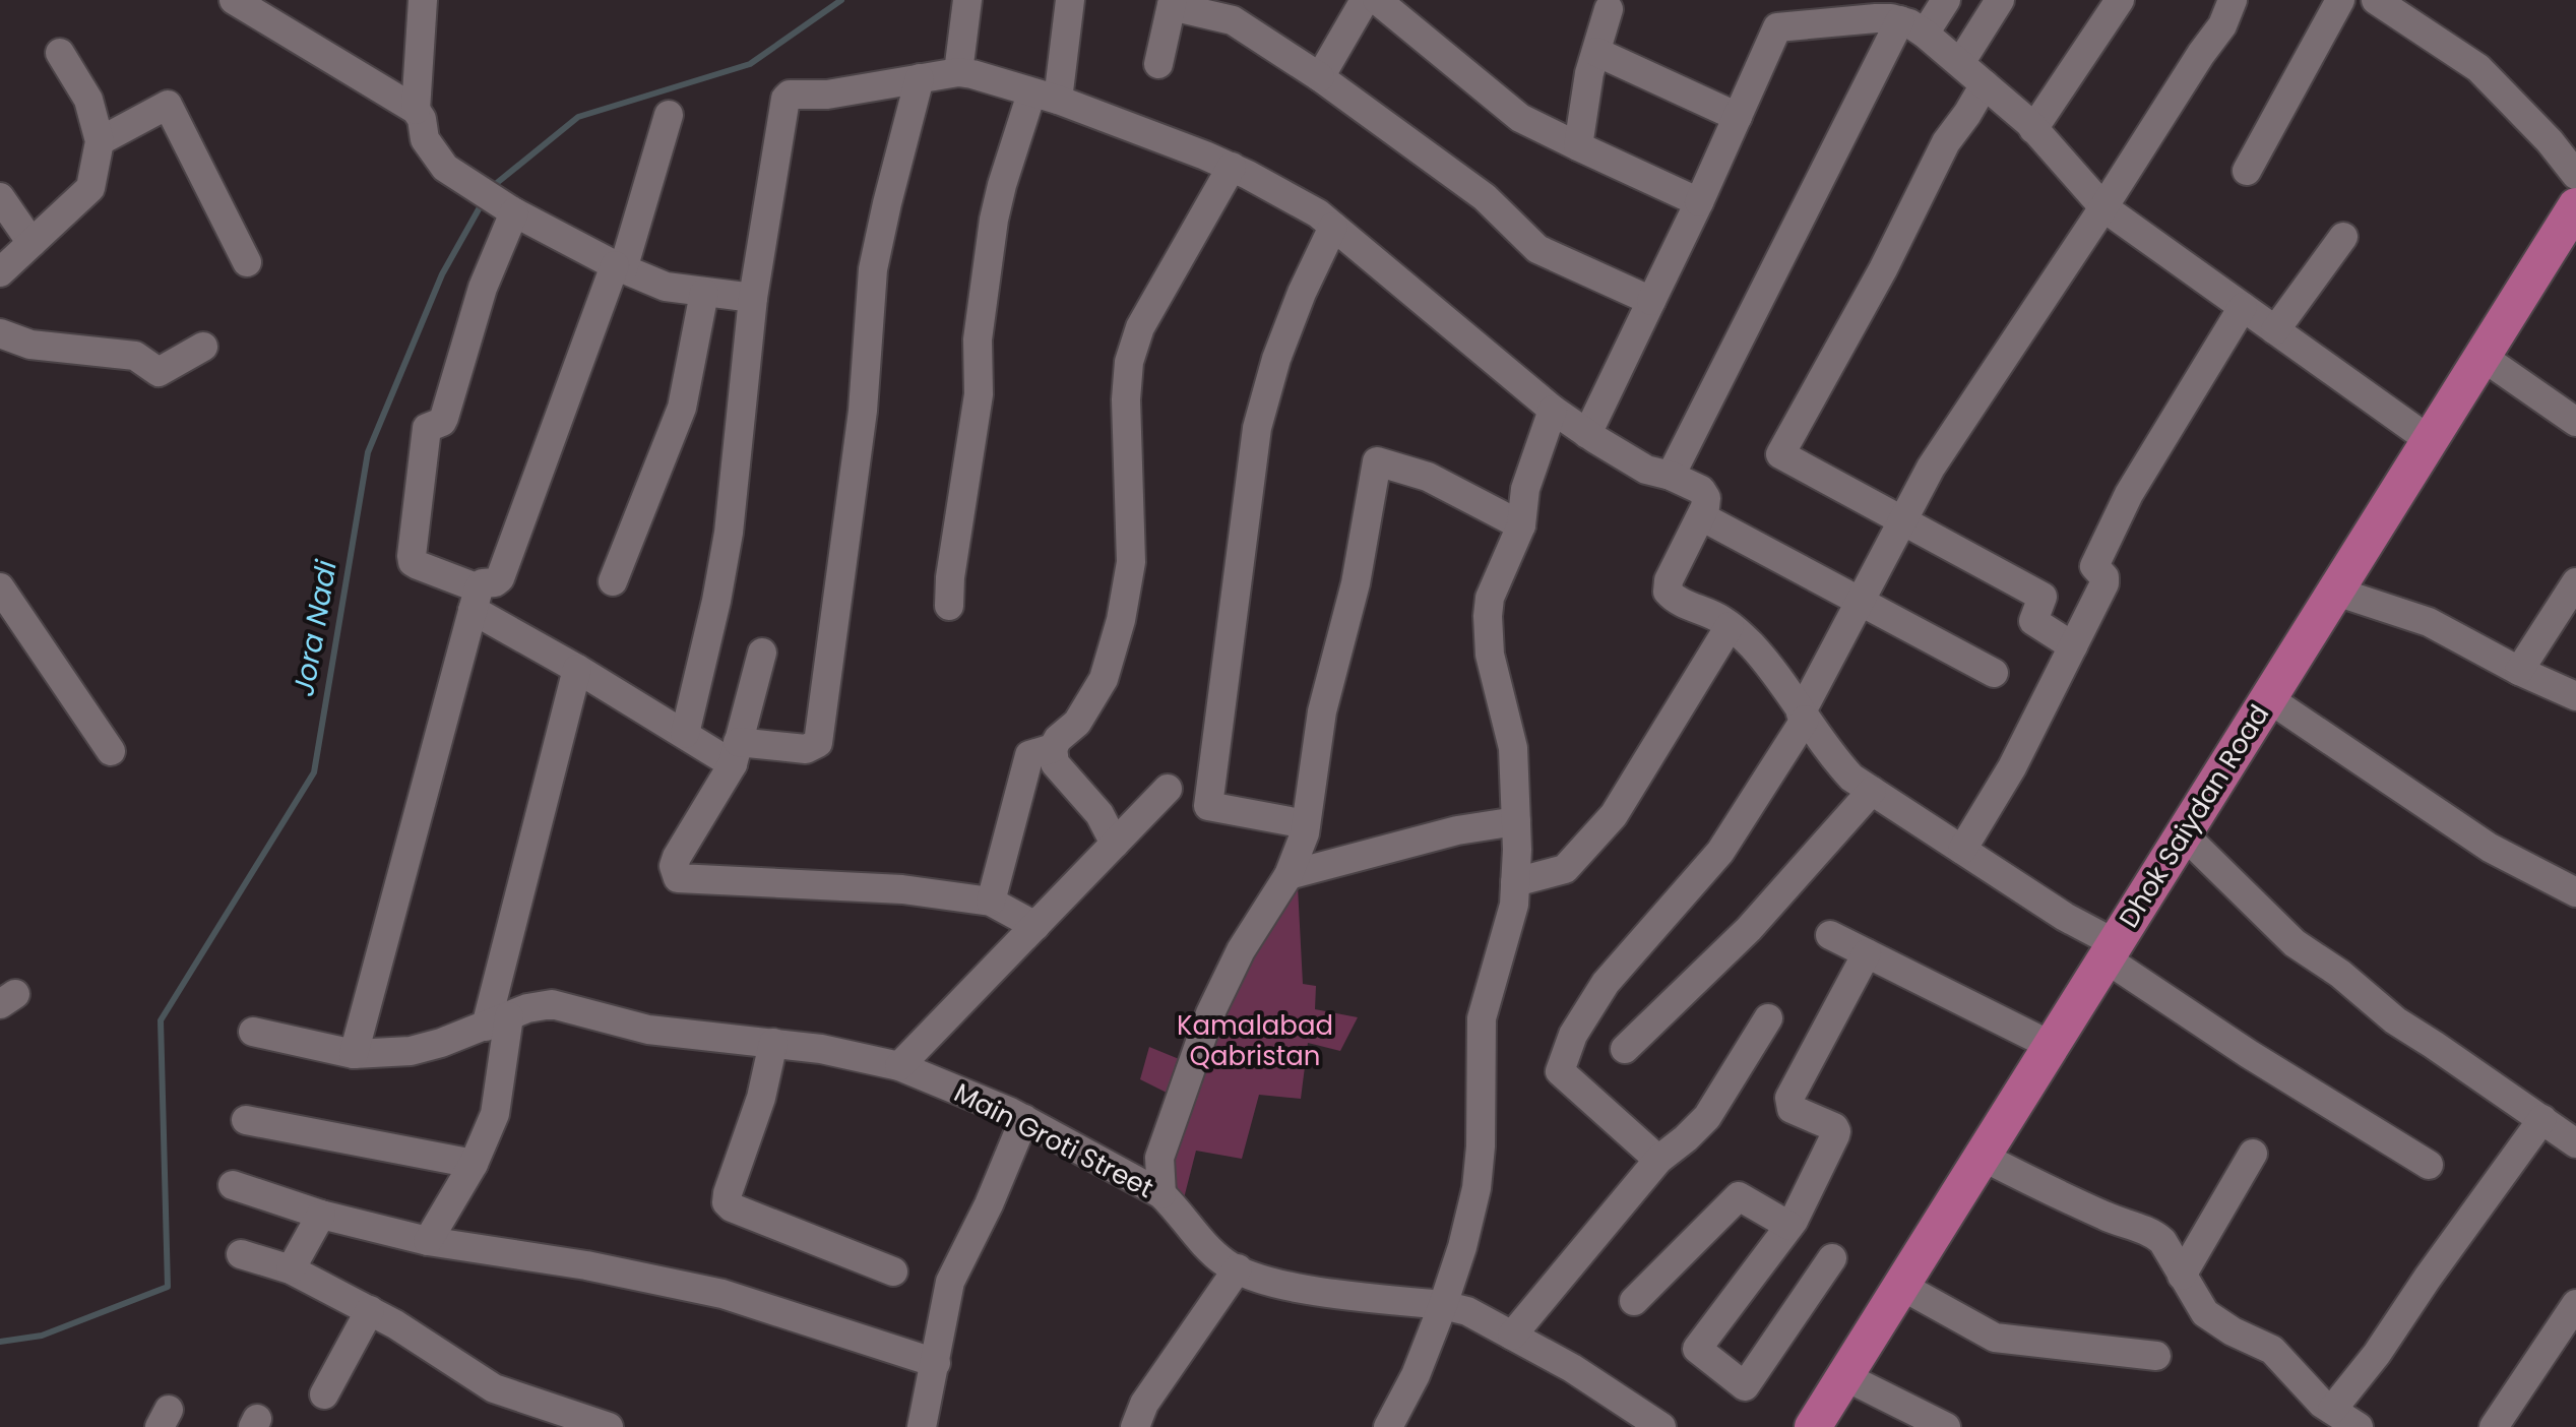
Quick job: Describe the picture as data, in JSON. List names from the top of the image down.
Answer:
{
  "streets": {
    "main road": ["Dhok Saiydan Road"],
    "street": ["Main Groti Street"]
  },
  "water": ["Jora Nadi"],
  "parks": ["Kamalabad Qabristan"]
}
